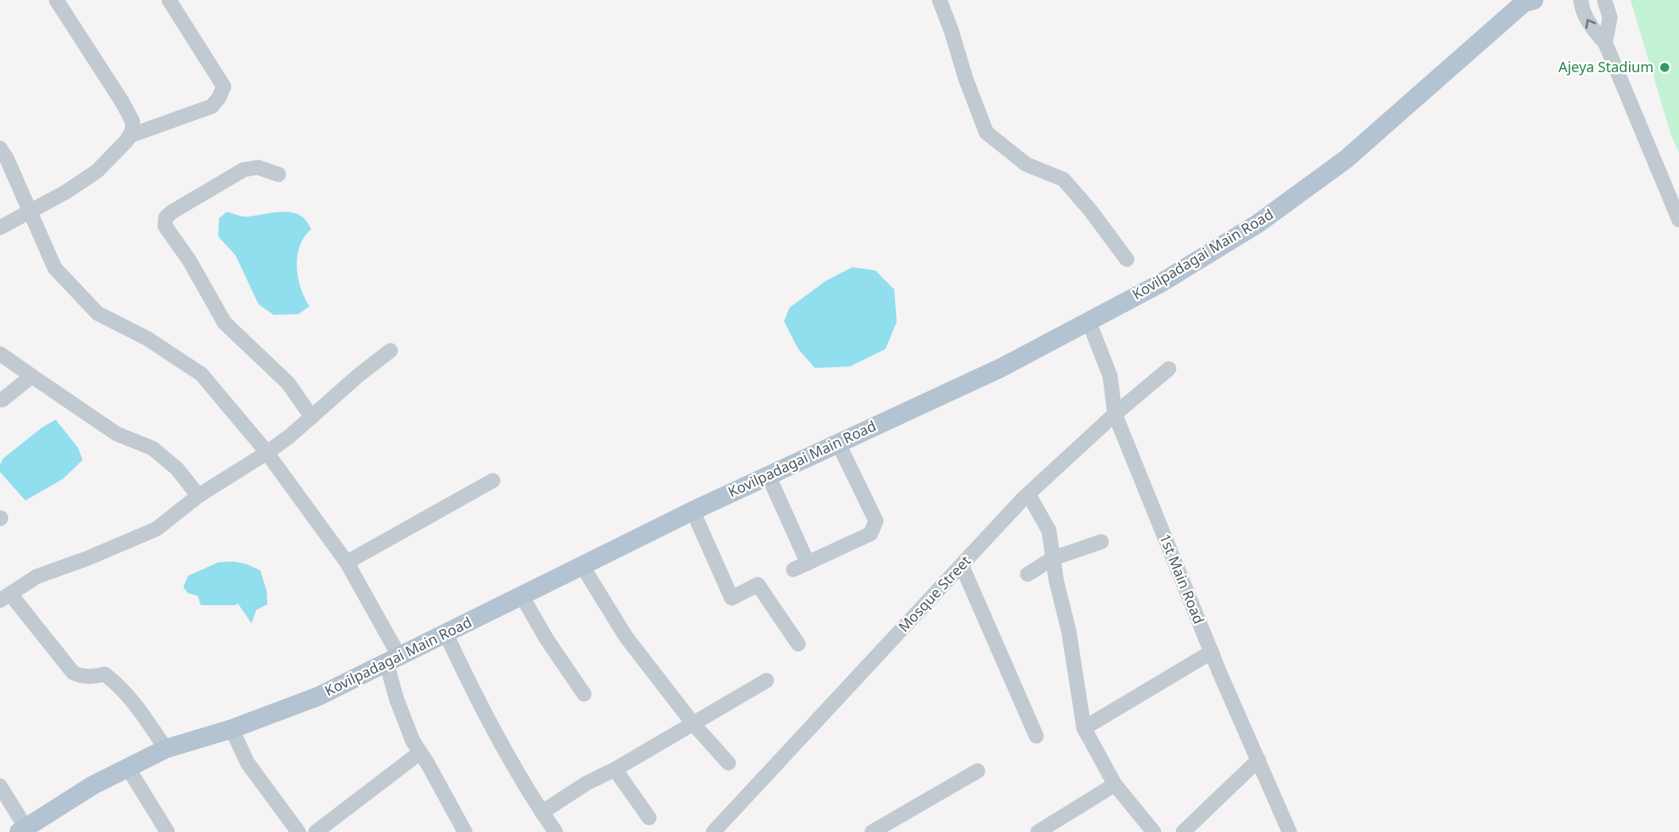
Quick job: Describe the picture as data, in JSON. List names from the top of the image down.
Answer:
{
  "streets": {
    "main road": ["Kovilpadagai Main Road"],
    "street": ["1st Main Road", "Mosque Street"]
  },
  "crossings": [
    ["Kovilpadagai Main Road", "1st Main Road"],
    ["1st Main Road", "Mosque Street"]
  ],
  "places": ["Ajeya Stadium"]
}
